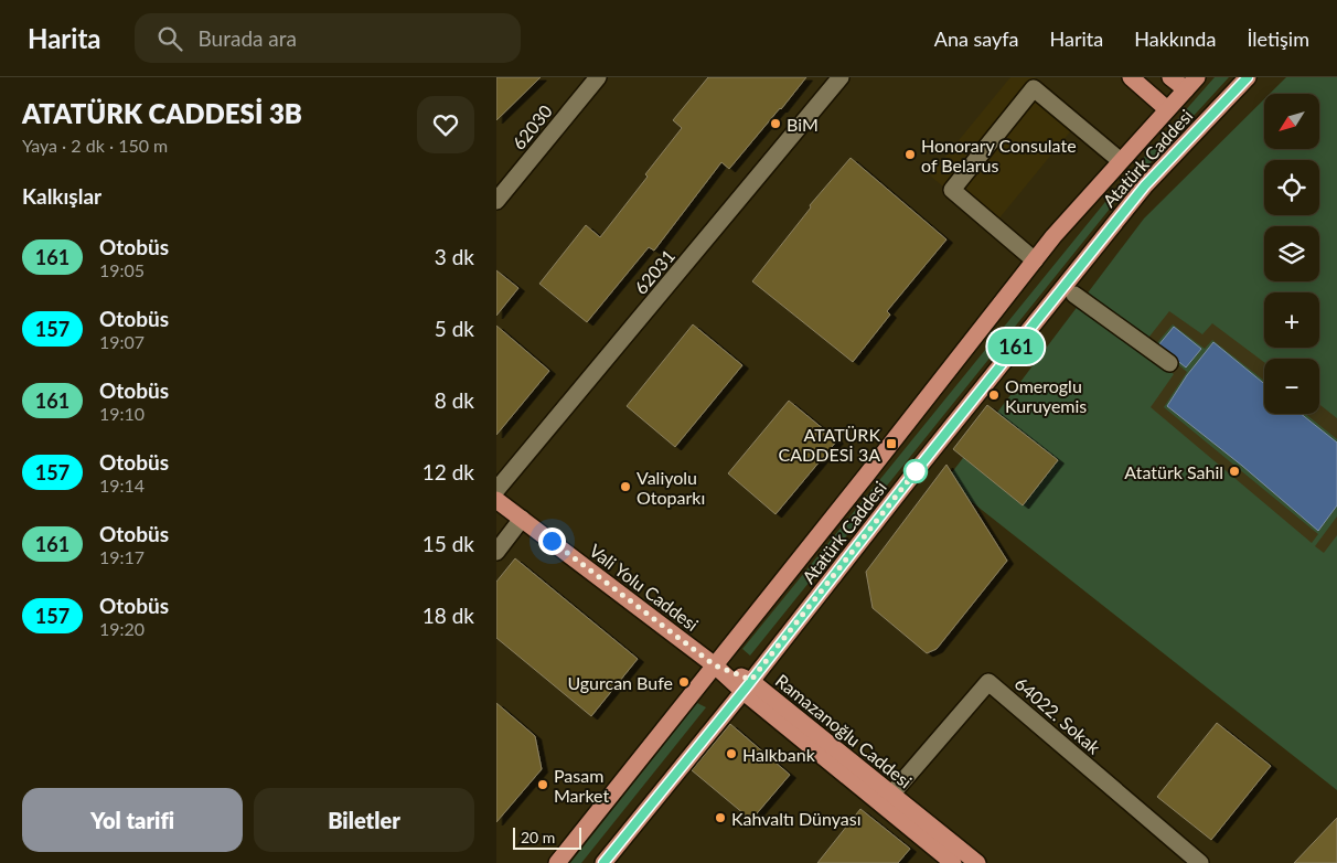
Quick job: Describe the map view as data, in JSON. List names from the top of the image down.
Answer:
{
  "streets": {
    "main road": ["Atatürk Caddesi", "Vali Yolu Caddesi", "Ramazanoğlu Caddesi"],
    "street": ["62030", "62031", "64022. Sokak"]
  },
  "crossings": [
    ["Atatürk Caddesi", "Vali Yolu Caddesi"],
    ["Atatürk Caddesi", "Ramazanoğlu Caddesi"],
    ["Vali Yolu Caddesi", "Ramazanoğlu Caddesi"],
    ["64022. Sokak", "Ramazanoğlu Caddesi"]
  ],
  "places": {
    "other": [
      "BiM",
      "Honorary Consulate of Belarus",
      "Omeroglu Kuruyemis",
      "Atatürk Sahil",
      "Valiyolu Otoparkı",
      "Ugurcan Bufe",
      "Halkbank",
      "Pasam Market",
      "Kahvaltı Dünyası"
    ],
    "transit": ["ATATÜRK CADDESİ 3A"]
  },
  "lines": ["bus line 161"],
  "scale_bar": "20 m",
  "north": "bottom left",
  "page": {
    "header": "Harita",
    "search": "Burada ara",
    "nav": [
      "Ana sayfa",
      "Harita",
      "Hakkında",
      "İletişim"
    ],
    "heading": [
      ["ATATÜRK CADDESİ 3B", "Yaya · 2 dk · 150 m"],
      "Kalkışlar"
    ],
    "on_map": "161",
    "map_buttons": ["+", "−"],
    "list": [
      {
        "mark": "161",
        "name": "Otobüs",
        "note": "19:05",
        "value": "3 dk"
      },
      {
        "mark": "157",
        "name": "Otobüs",
        "note": "19:07",
        "value": "5 dk"
      },
      {
        "mark": "161",
        "name": "Otobüs",
        "note": "19:10",
        "value": "8 dk"
      },
      {
        "mark": "157",
        "name": "Otobüs",
        "note": "19:14",
        "value": "12 dk"
      },
      {
        "mark": "161",
        "name": "Otobüs",
        "note": "19:17",
        "value": "15 dk"
      },
      {
        "mark": "157",
        "name": "Otobüs",
        "note": "19:20",
        "value": "18 dk"
      }
    ],
    "buttons": ["Yol tarifi", "Biletler"],
    "scale": "20 m"
  }
}
